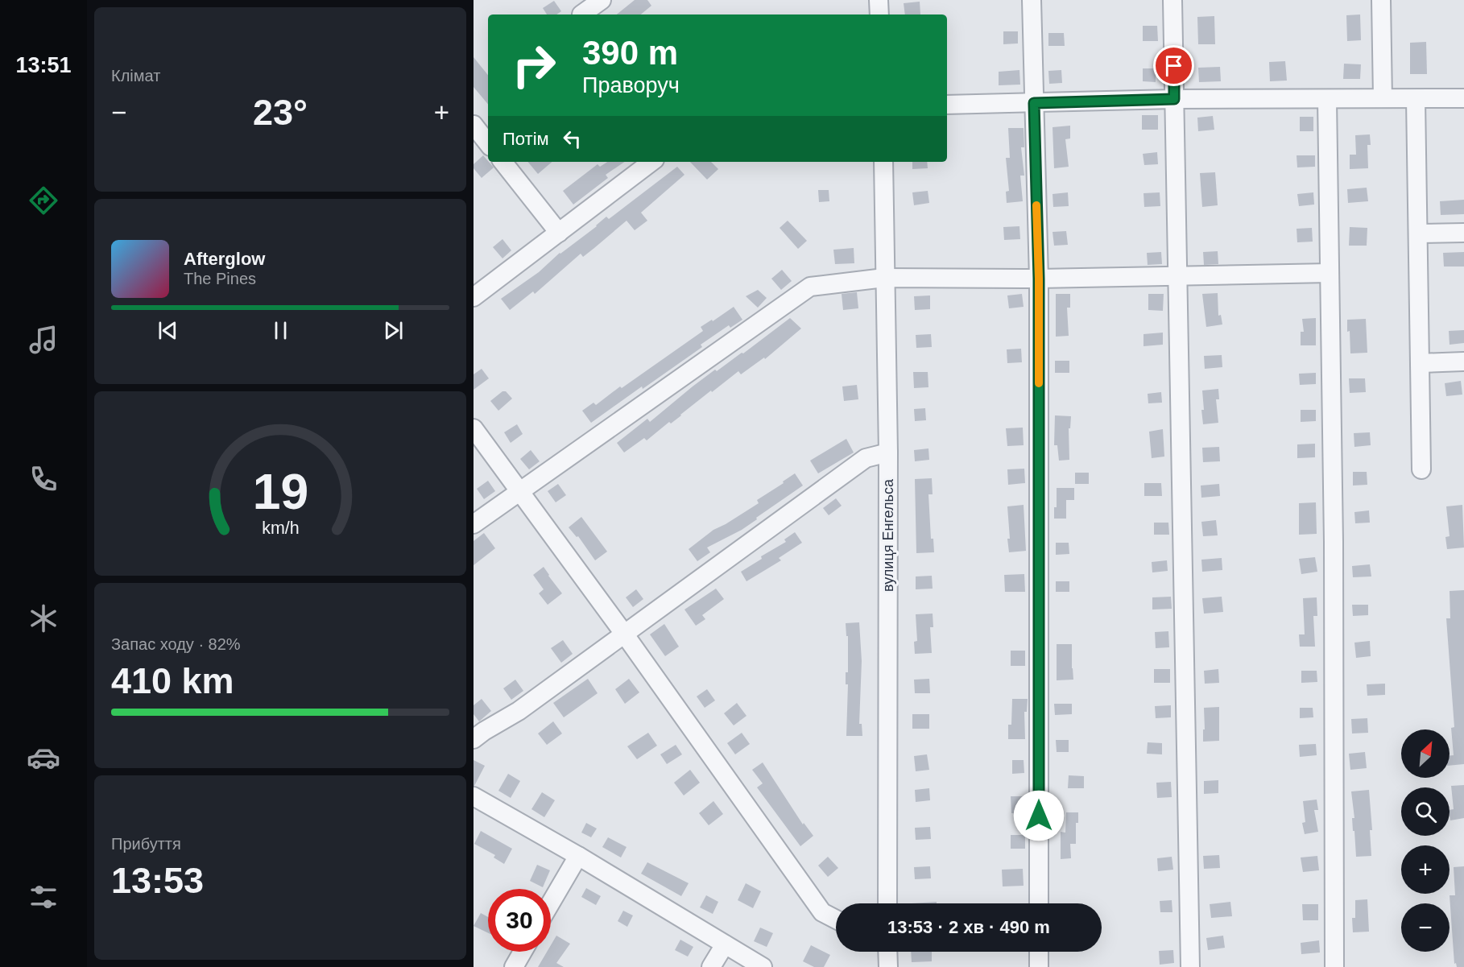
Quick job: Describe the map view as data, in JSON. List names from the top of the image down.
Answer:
{
  "streets": {
    "street": ["вулиця Енгельса"]
  },
  "north": "top right",
  "page": {
    "tabs": "13:51",
    "tile": [
      "Клімат",
      ["Запас ходу · 82%", "410 km"],
      ["Прибуття", "13:53"]
    ],
    "turn": ["390 m", "Праворуч"],
    "heat": ["−", "23°", "+"],
    "then": "Потім",
    "song": ["Afterglow", "The Pines"],
    "map_buttons": ["+", "−"],
    "limit": "30",
    "trip": "13:53 · 2 хв · 490 m",
    "gauge": ["19", "km/h"]
  }
}
